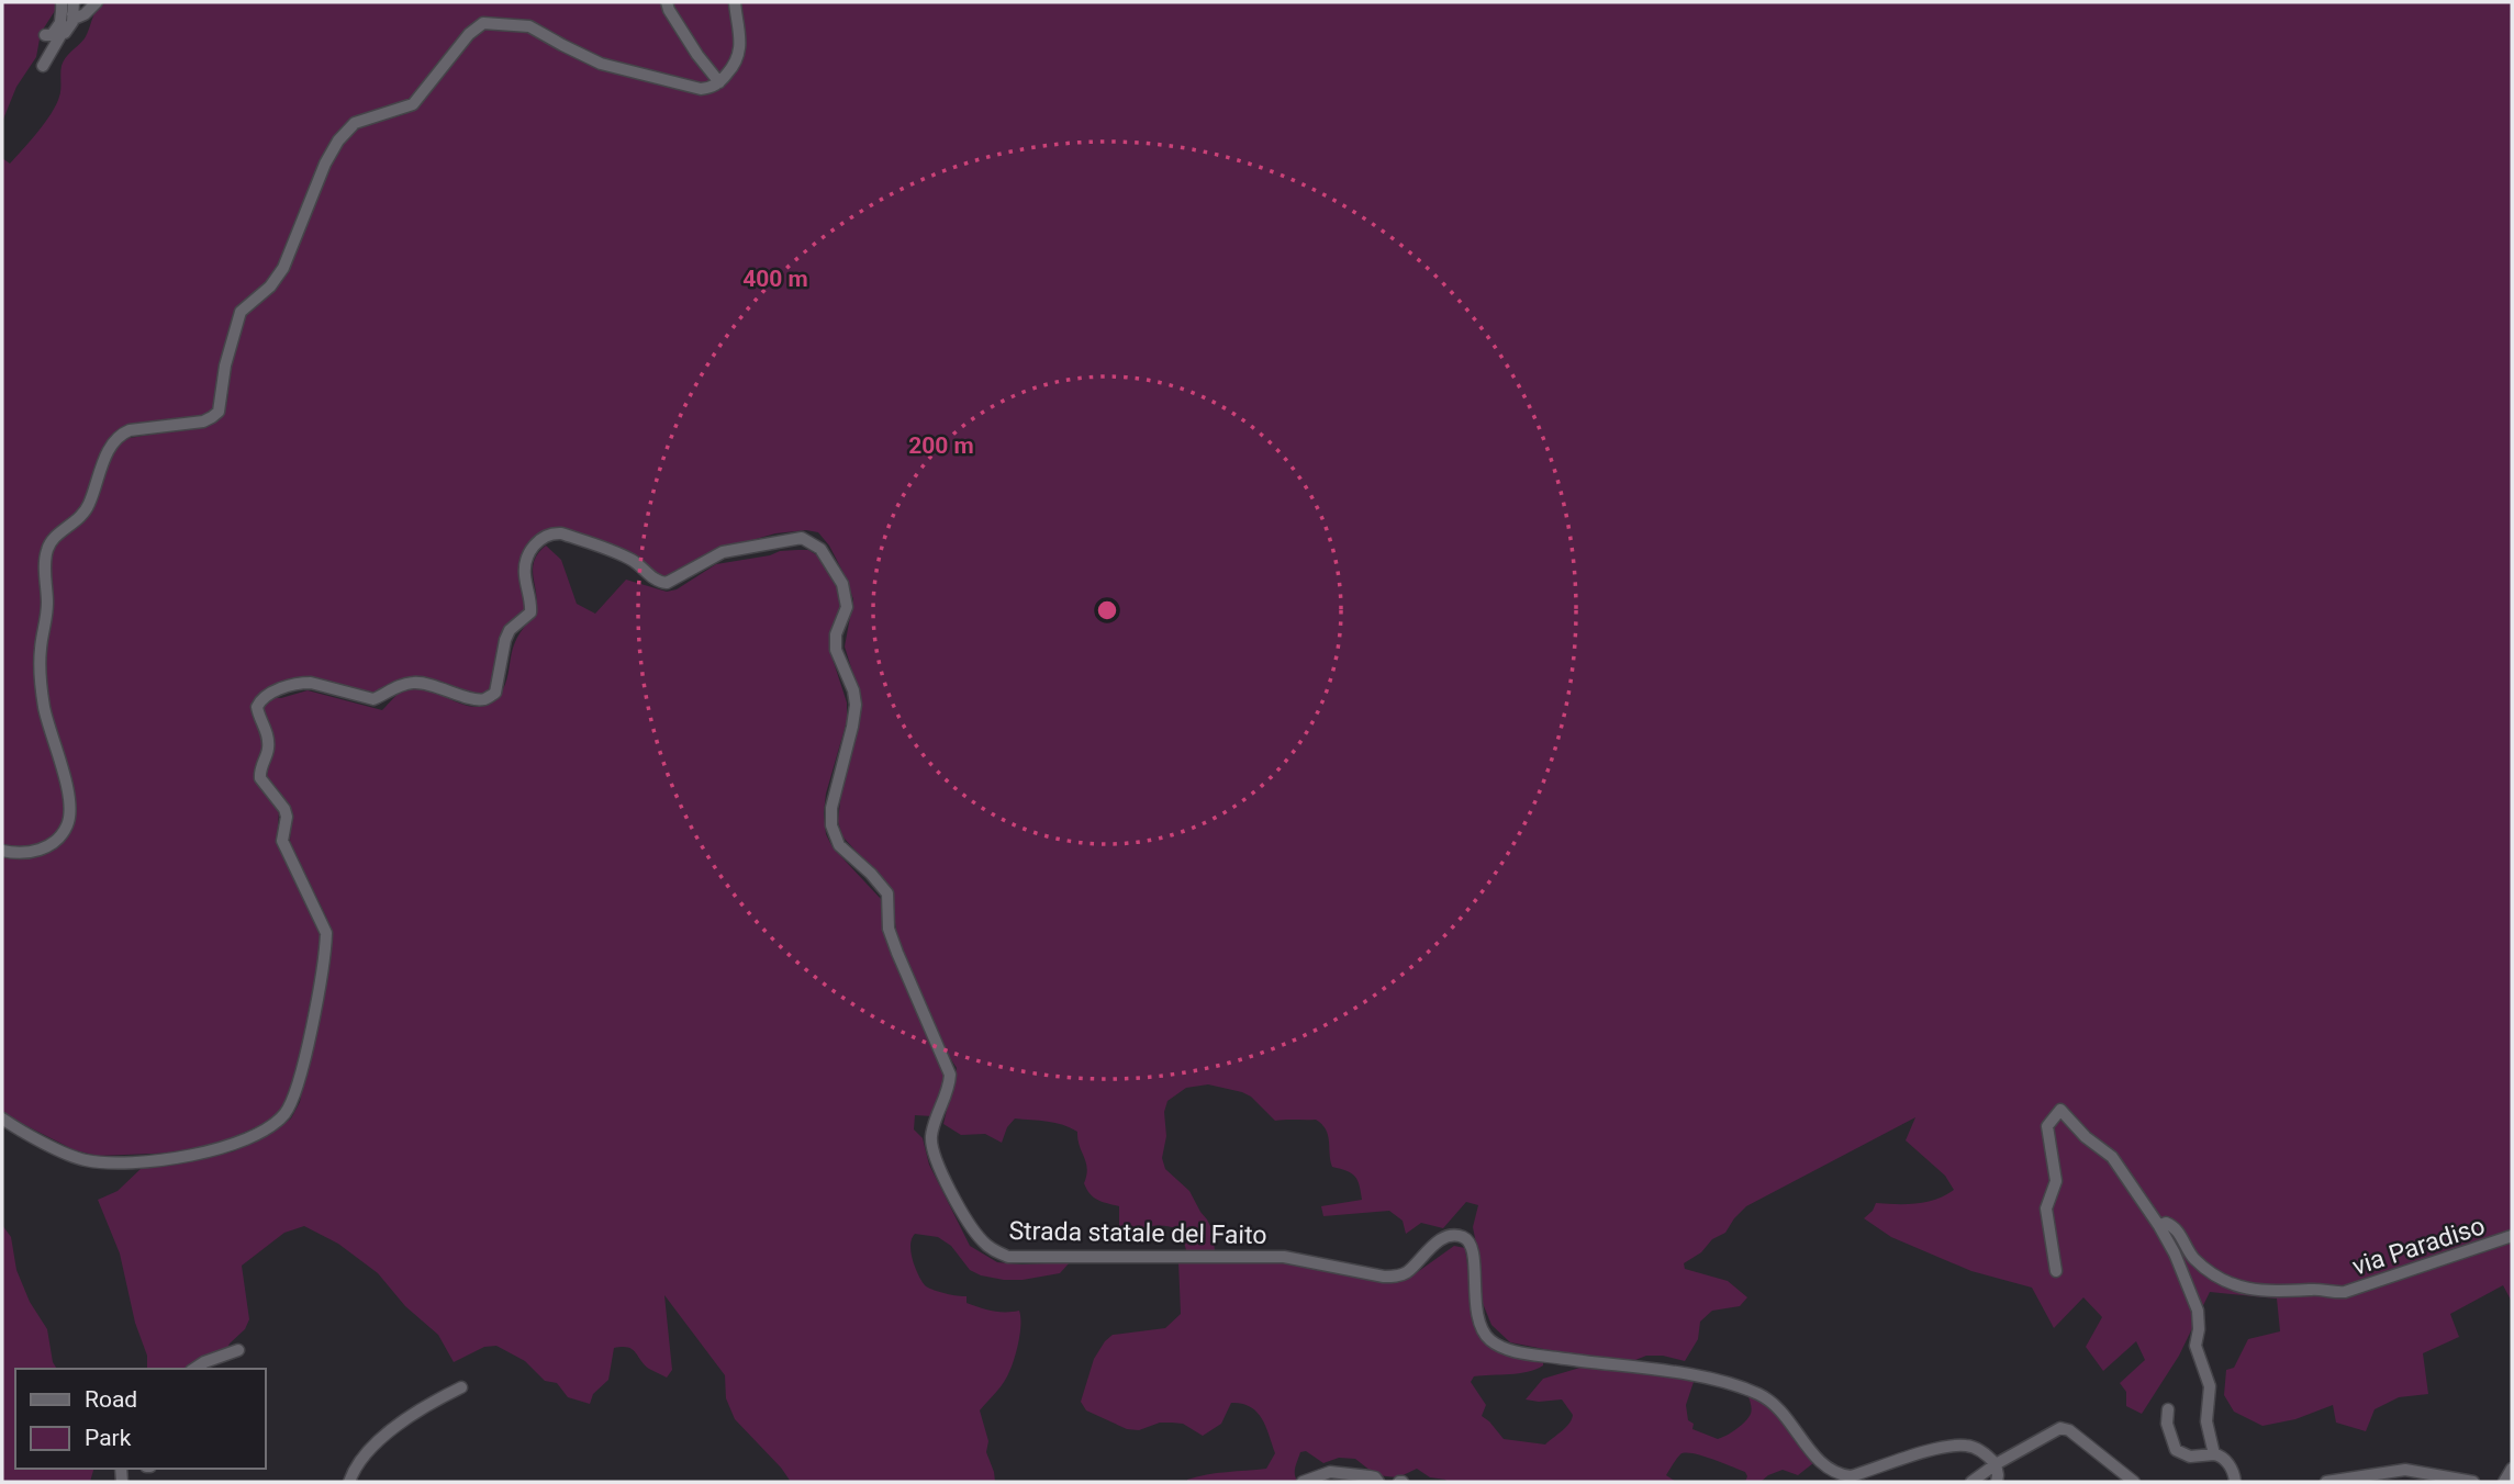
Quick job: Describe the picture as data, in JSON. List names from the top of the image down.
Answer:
{
  "streets": {
    "street": ["Strada statale del Faito", "via Paradiso"]
  },
  "legend": ["Road", "Park"],
  "rings": ["400 m", "200 m"]
}
